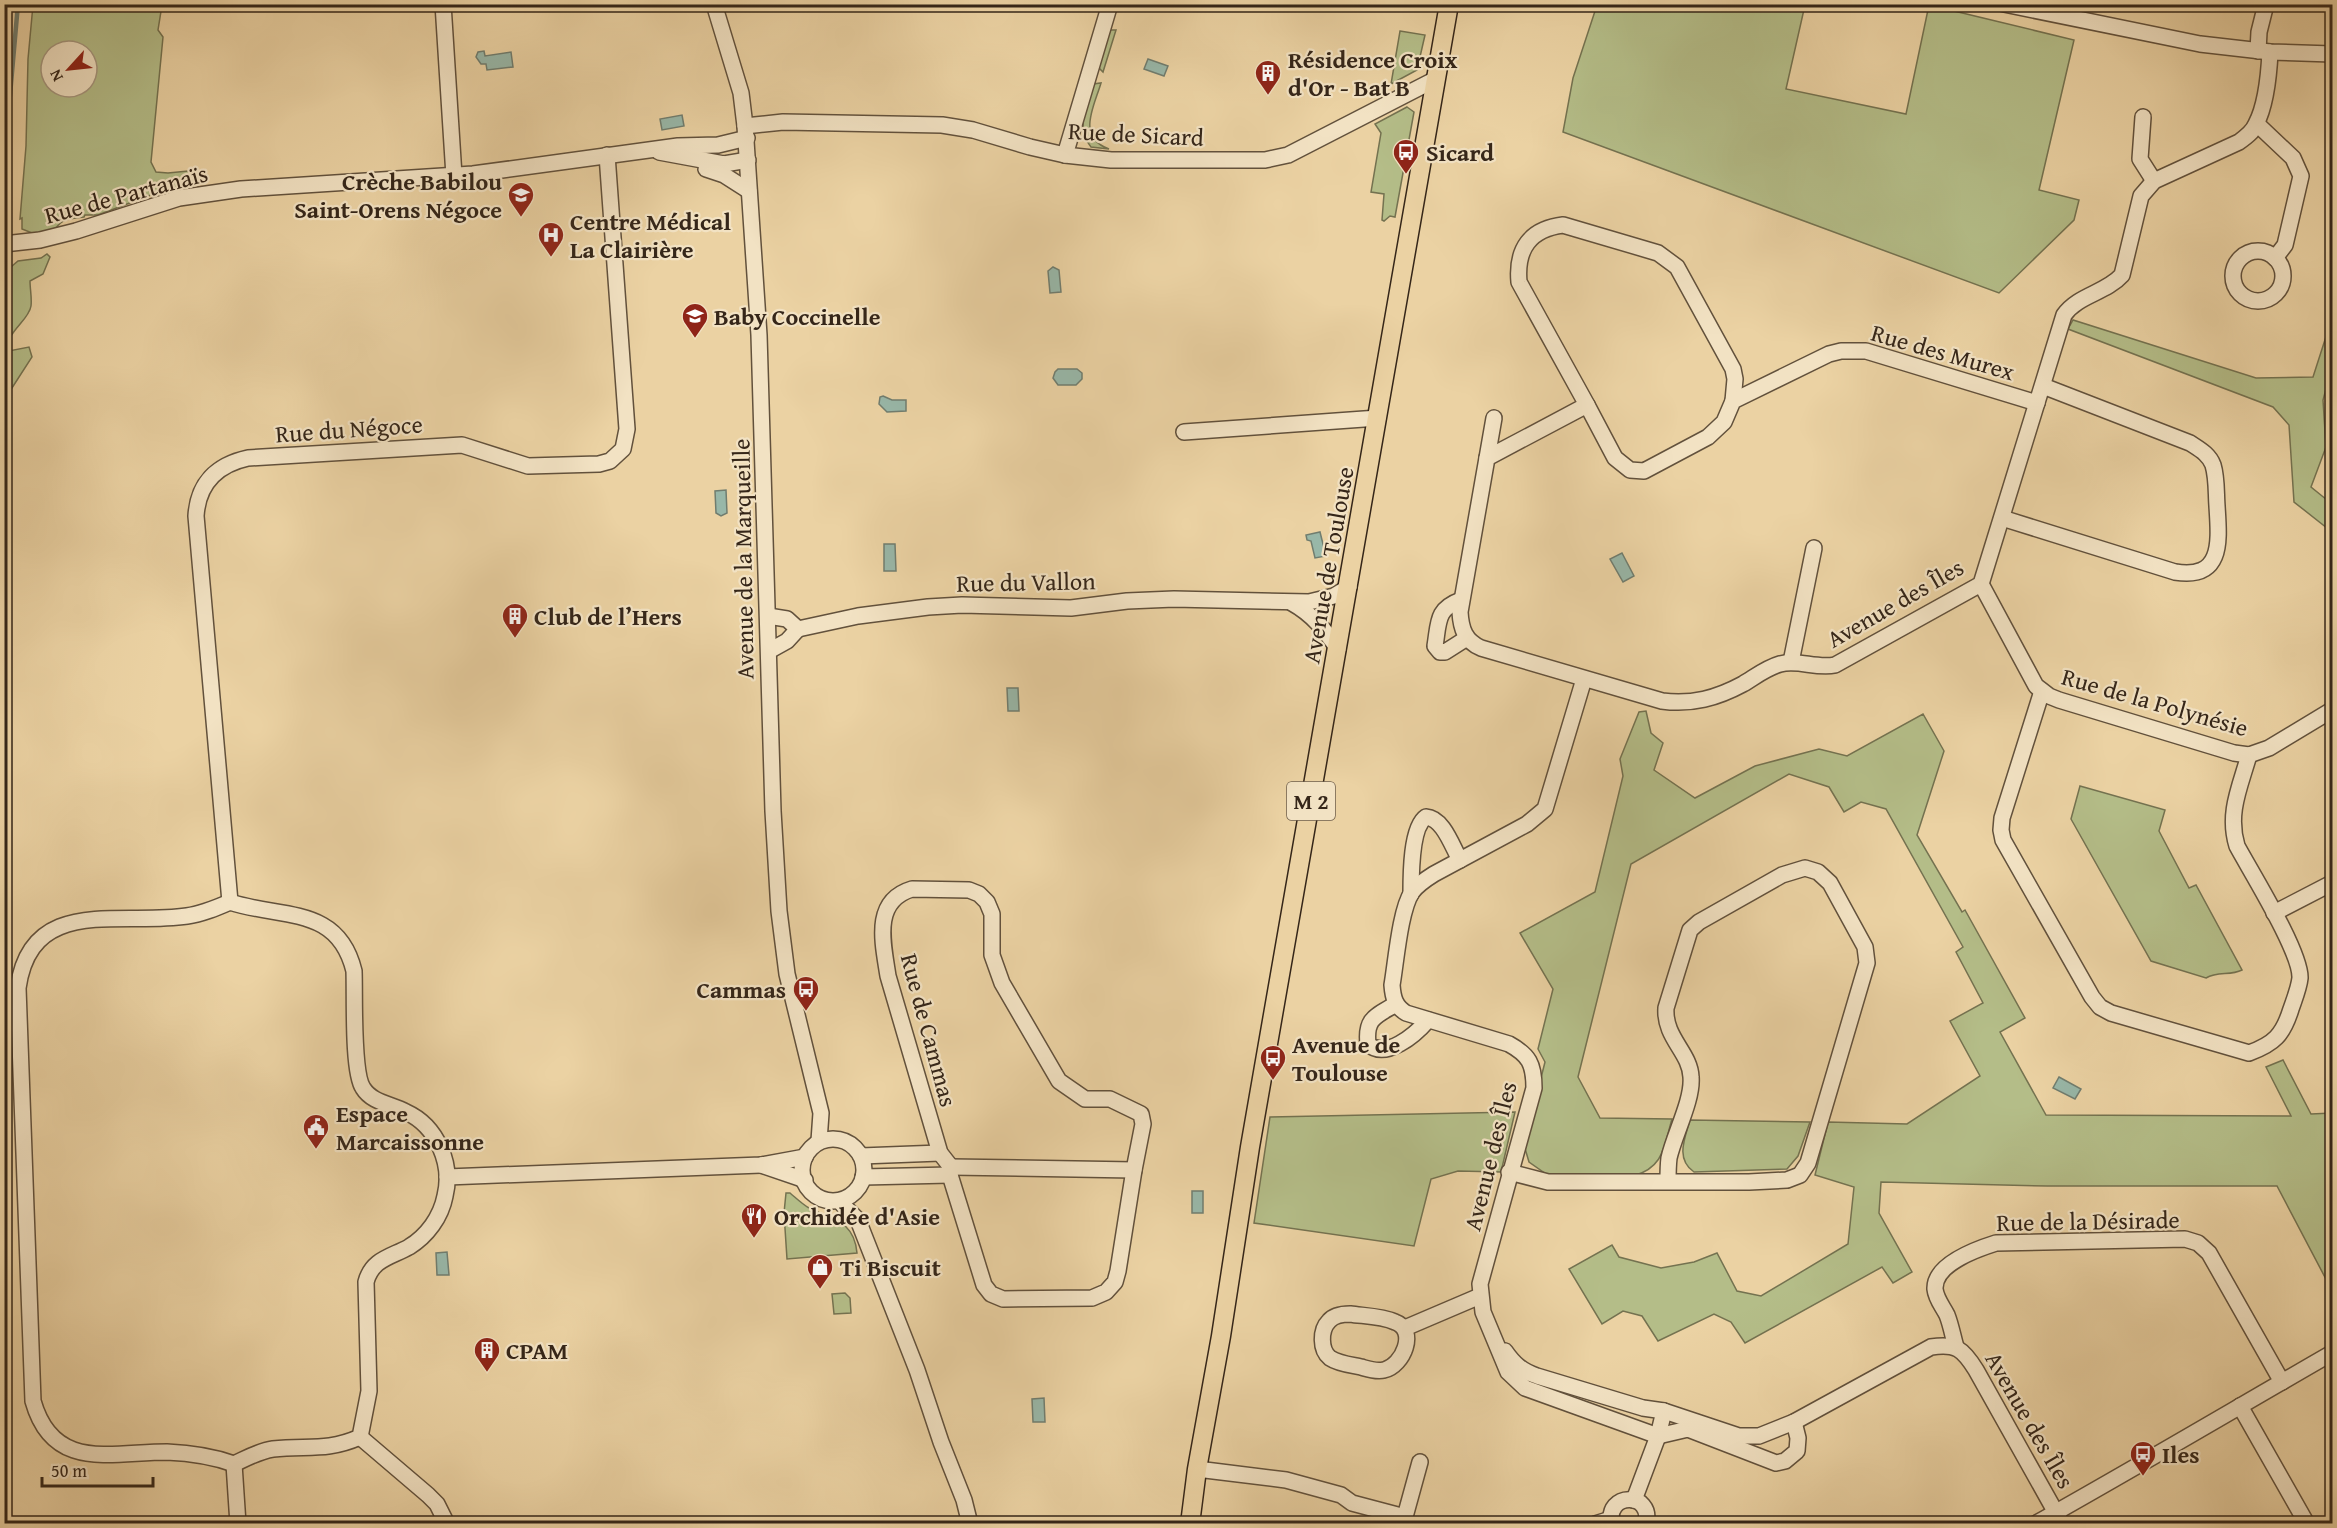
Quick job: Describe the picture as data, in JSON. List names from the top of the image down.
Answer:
{
  "streets": {
    "main road": ["Avenue de Toulouse", "M 2"],
    "street": [
      "Rue de Sicard",
      "Rue de Partanaïs",
      "Rue des Murex",
      "Rue du Négoce",
      "Avenue de la Marqueille",
      "Rue du Vallon",
      "Avenue des Îles",
      "Rue de la Polynésie",
      "Rue de Cammas",
      "Rue de la Désirade"
    ]
  },
  "crossings": [
    ["Rue de Sicard", "Rue de Partanaïs"],
    ["Rue de Sicard", "Avenue de la Marqueille"],
    ["Rue de Sicard", "Avenue de Toulouse"],
    ["Rue de Partanaïs", "Rue du Négoce"],
    ["Rue de Partanaïs", "Avenue de la Marqueille"],
    ["Rue des Murex", "Avenue des Îles"],
    ["Avenue de la Marqueille", "Rue du Vallon"],
    ["Avenue de Toulouse", "Rue du Vallon"],
    ["Avenue des Îles", "Rue de la Polynésie"],
    ["Avenue des Îles", "Rue de la Désirade"]
  ],
  "places": {
    "building": ["Résidence Croix d'Or - Bat B", "Club de l’Hers", "CPAM"],
    "bus stop": [
      "Sicard",
      "Cammas",
      "Avenue de Toulouse",
      "Iles"
    ],
    "school or university": ["Crèche Babilou Saint-Orens Négoce", "Baby Coccinelle"],
    "hospital": ["Centre Médical La Clairière"],
    "public building": ["Espace Marcaissonne"],
    "restaurant": ["Orchidée d'Asie"],
    "shop": ["Ti Biscuit"]
  },
  "scale_bar": "50 m",
  "north": "bottom left"
}
